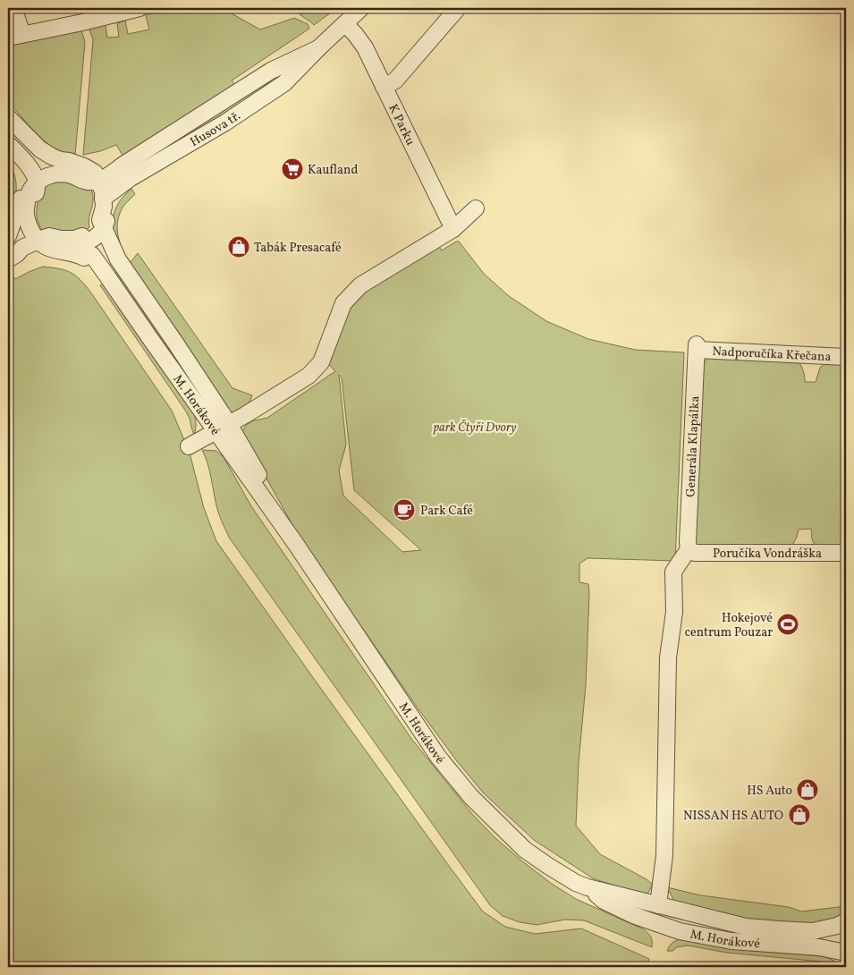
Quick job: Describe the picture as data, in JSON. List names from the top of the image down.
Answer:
{
  "streets": {
    "street": [
      "K Parku",
      "Husova tř.",
      "Nadporučíka Křečana",
      "M. Horákové",
      "Generála Klapálka",
      "Poručíka Vondráška"
    ]
  },
  "crossings": [
    ["K Parku", "Husova tř."],
    ["Nadporučíka Křečana", "Generála Klapálka"],
    ["Generála Klapálka", "Poručíka Vondráška"]
  ],
  "parks": ["park Čtyři Dvory"],
  "places": {
    "supermarket": ["Kaufland"],
    "shop": ["Tabák Presacafé", "HS Auto", "NISSAN HS AUTO"],
    "cafe": ["Park Café"],
    "sports": ["Hokejové centrum Pouzar"]
  }
}
